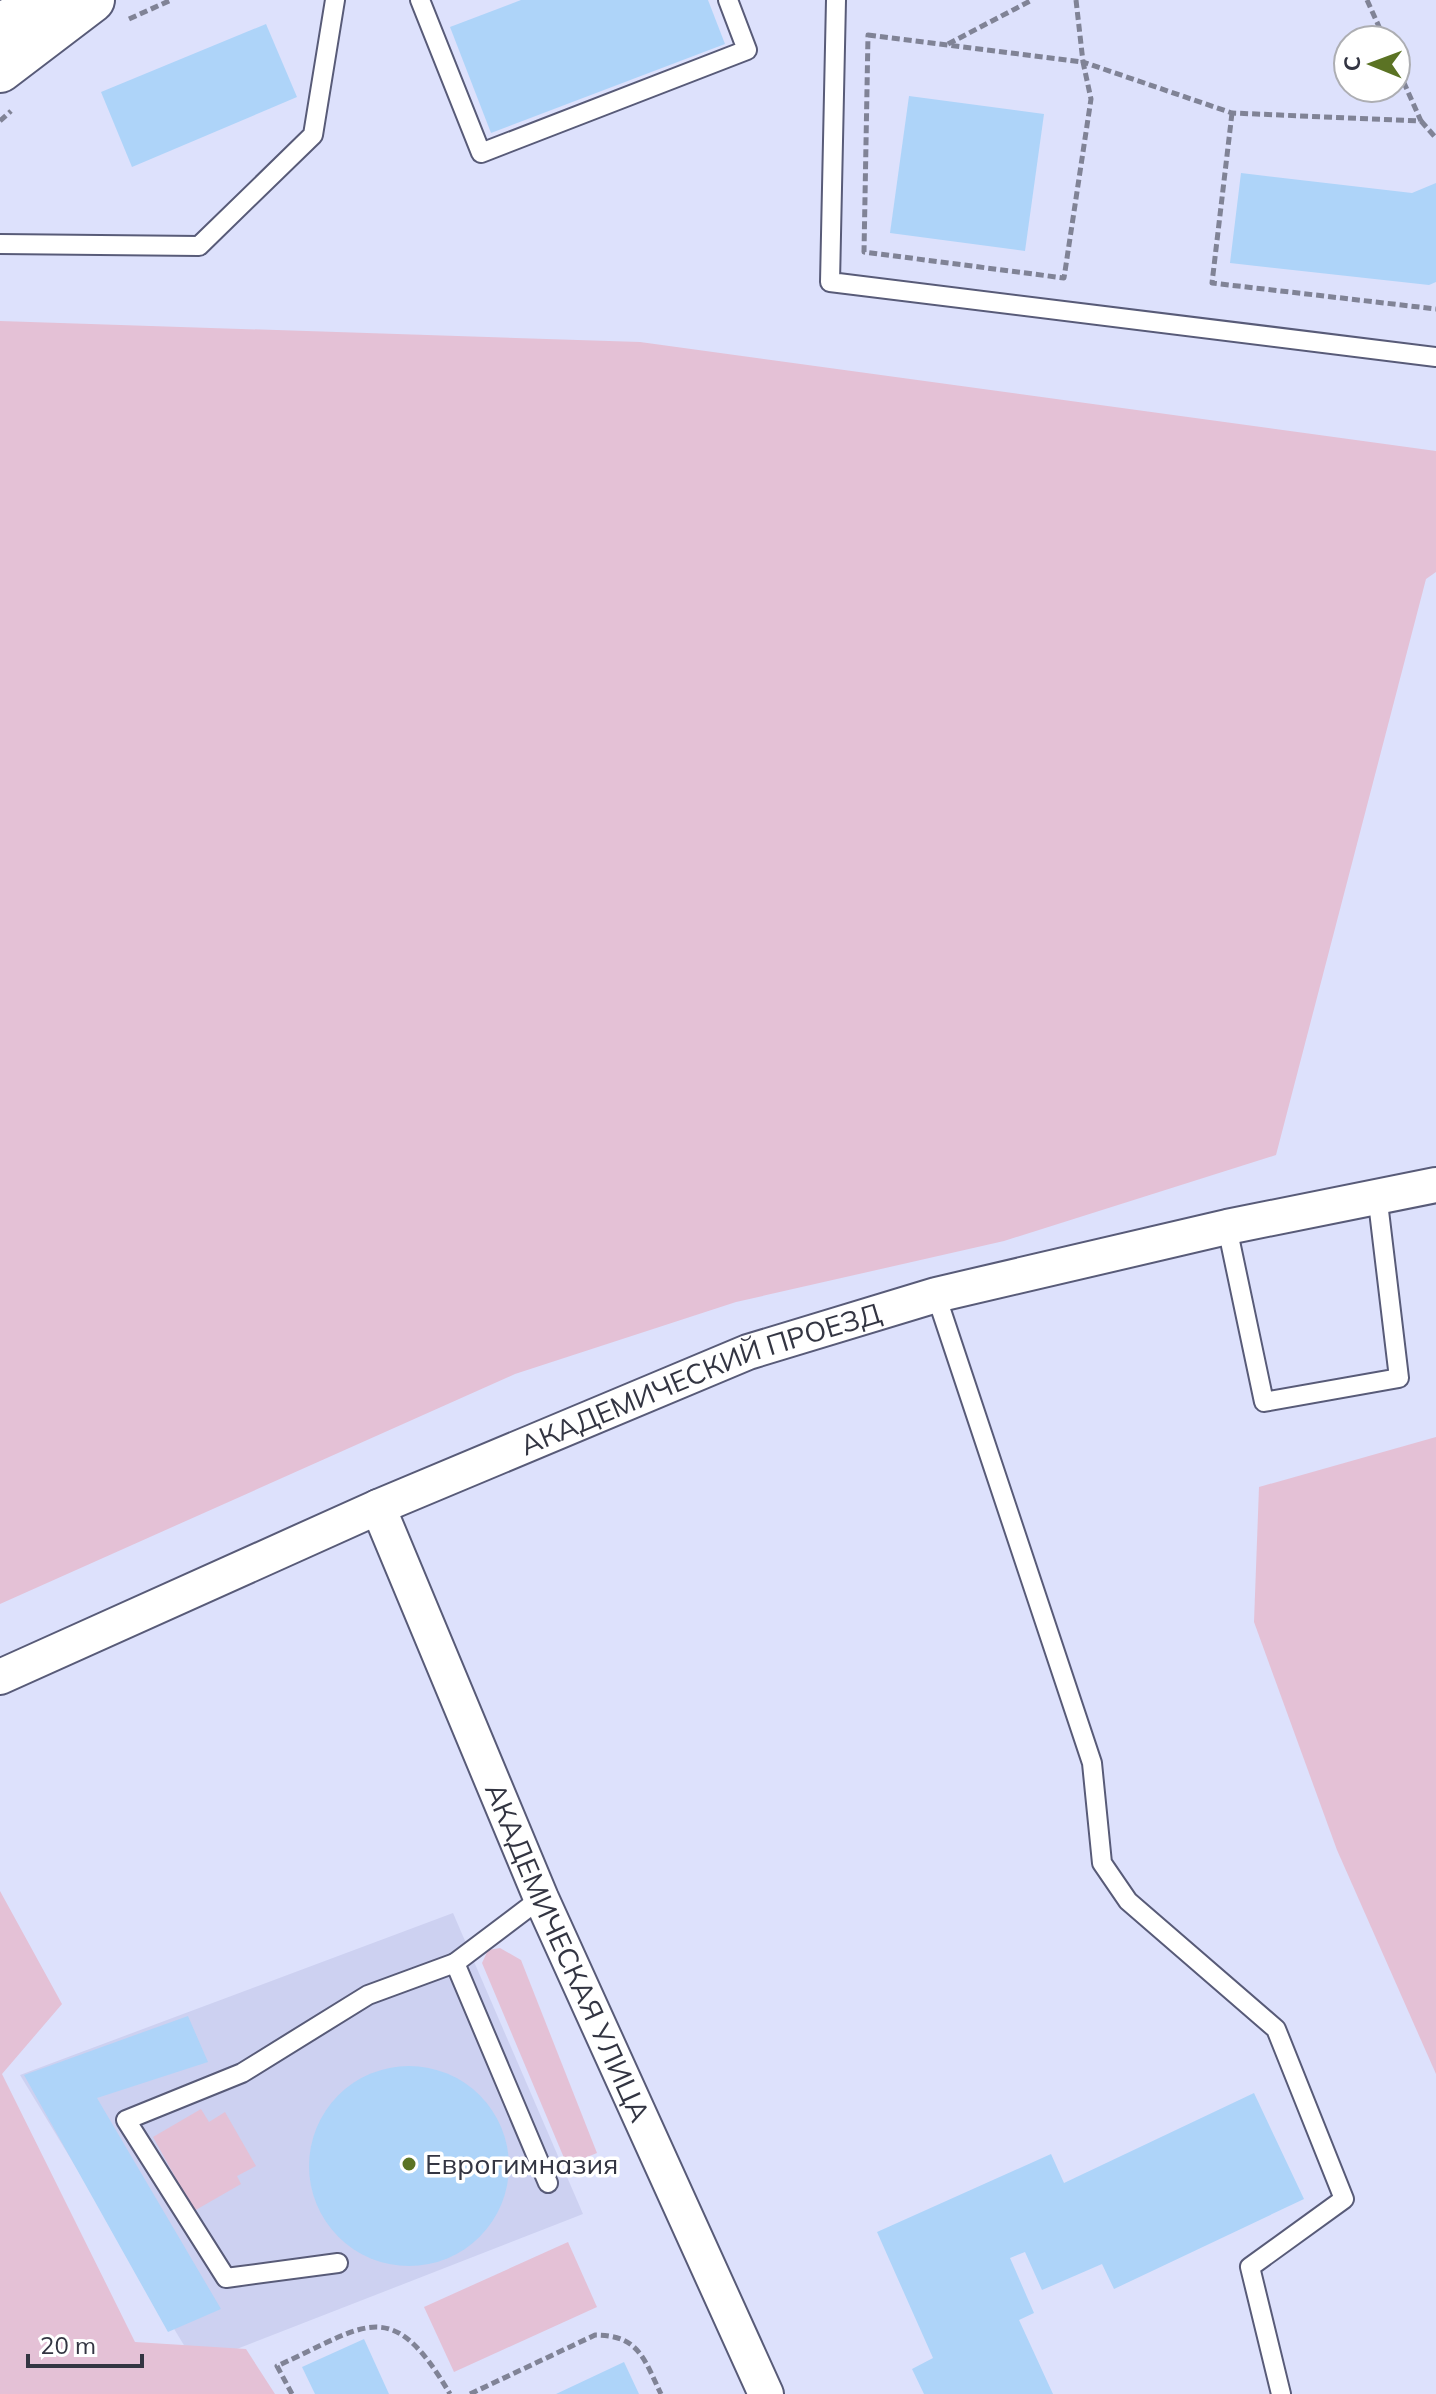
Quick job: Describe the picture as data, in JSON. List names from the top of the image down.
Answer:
{
  "streets": {
    "street": ["АКАДЕМИЧЕСКИЙ ПРОЕЗД", "АКАДЕМИЧЕСКАЯ УЛИЦА"]
  },
  "crossings": [
    ["АКАДЕМИЧЕСКИЙ ПРОЕЗД", "АКАДЕМИЧЕСКАЯ УЛИЦА"]
  ],
  "places": ["Еврогимназия"],
  "scale_bar": "20 m",
  "north": "left"
}
